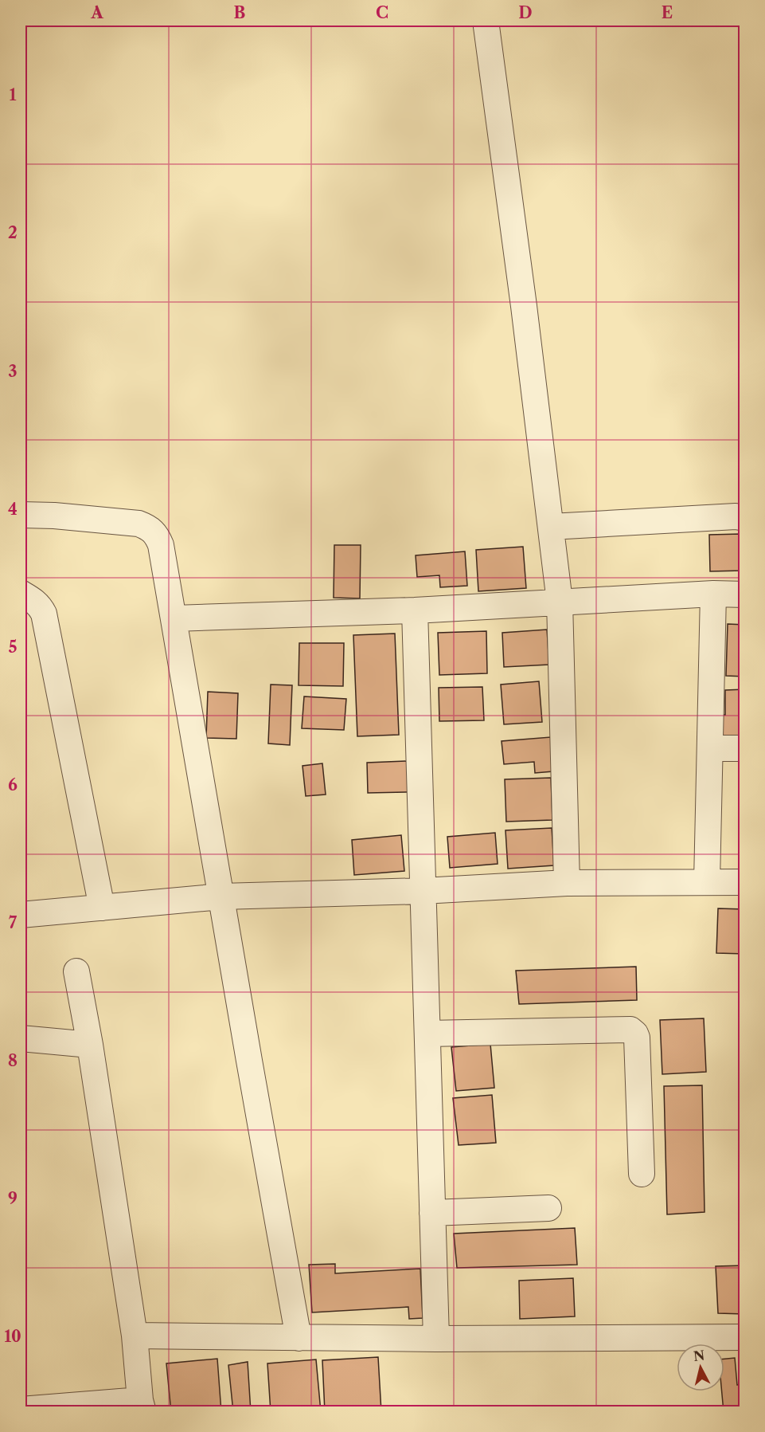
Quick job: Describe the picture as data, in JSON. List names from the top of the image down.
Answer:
{
  "north": "top",
  "grid": {
    "columns": [
      "A",
      "B",
      "C",
      "D",
      "E"
    ],
    "rows": [
      "1",
      "2",
      "3",
      "4",
      "5",
      "6",
      "7",
      "8",
      "9",
      "10"
    ]
  }
}
